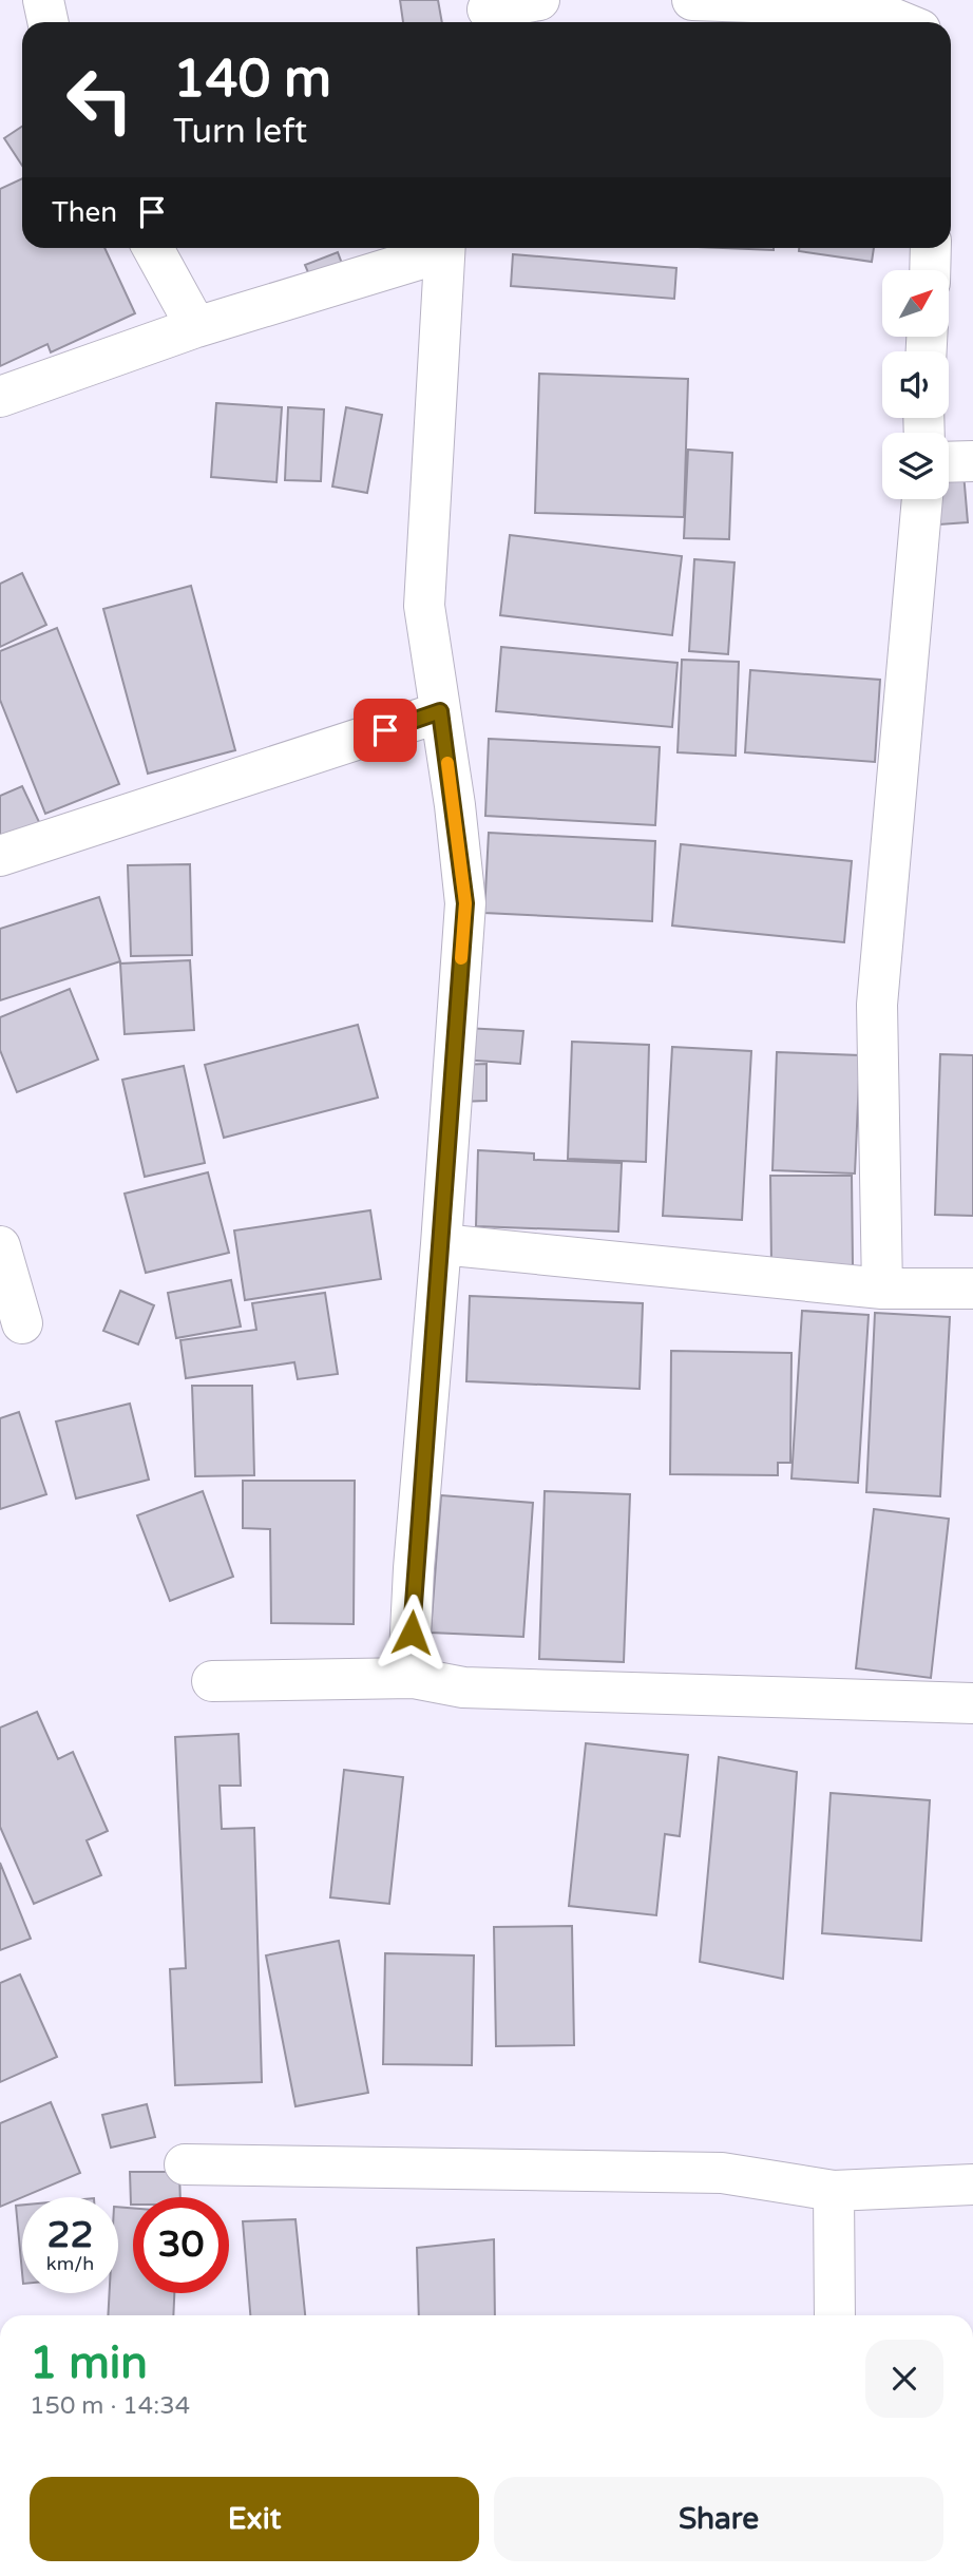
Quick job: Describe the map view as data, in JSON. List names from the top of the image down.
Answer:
{
  "north": "top right",
  "page": {
    "turn": ["140 m", "Turn left"],
    "then": "Then",
    "speed": "22 km/h",
    "limit": "30",
    "heading": ["1 min", "150 m · 14:34"],
    "buttons": ["Exit", "Share"]
  }
}
